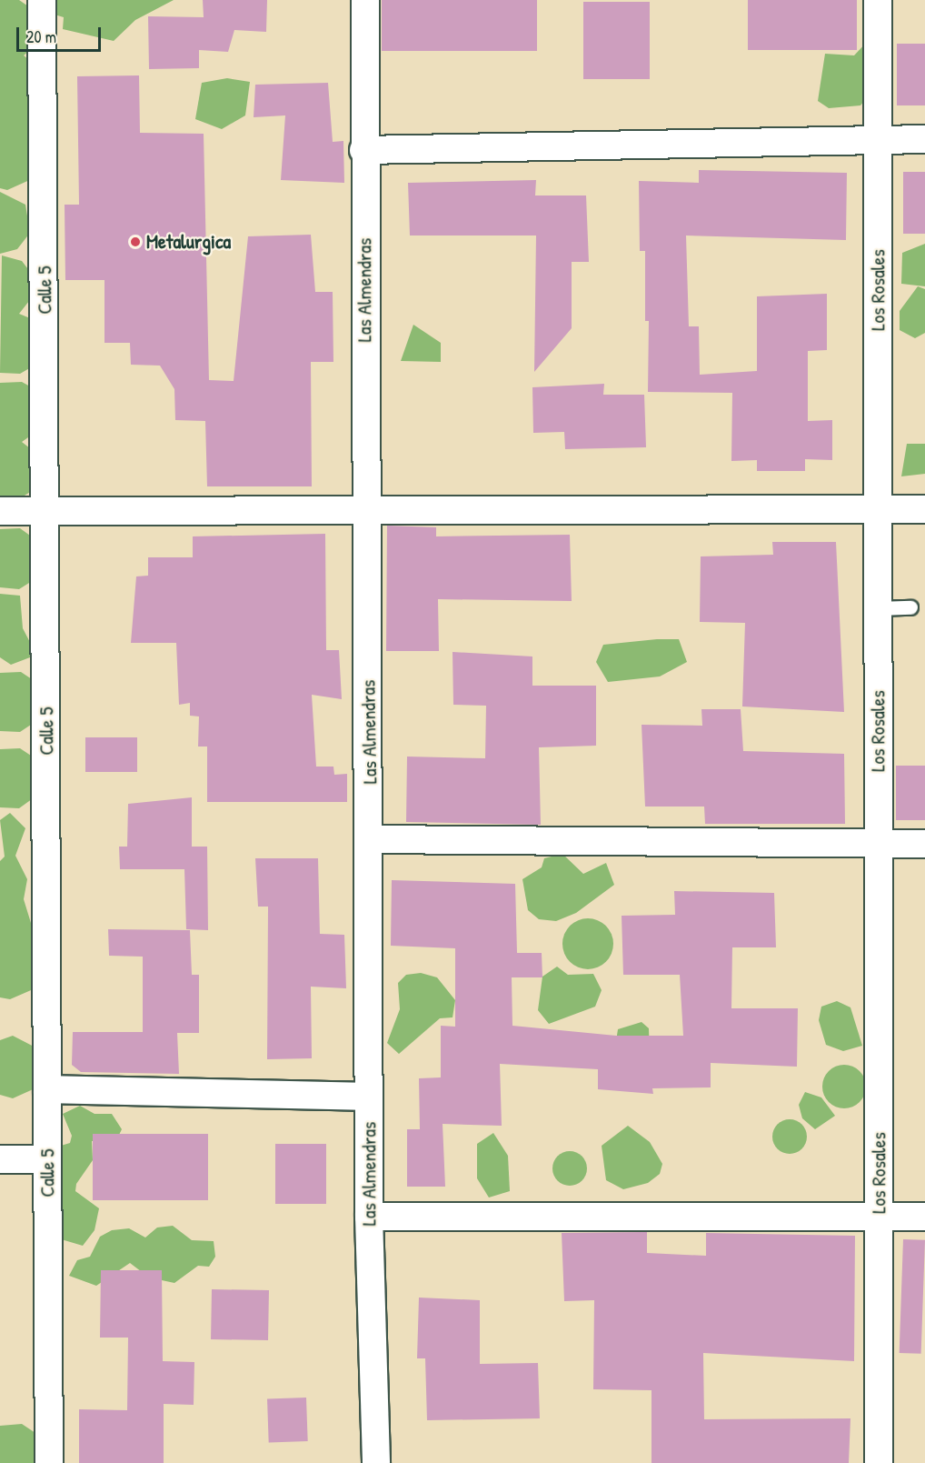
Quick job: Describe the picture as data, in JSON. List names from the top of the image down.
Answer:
{
  "streets": {
    "street": ["Calle 5", "Las Almendras", "Los Rosales"]
  },
  "places": ["Metalurgica"],
  "scale_bar": "20 m"
}
